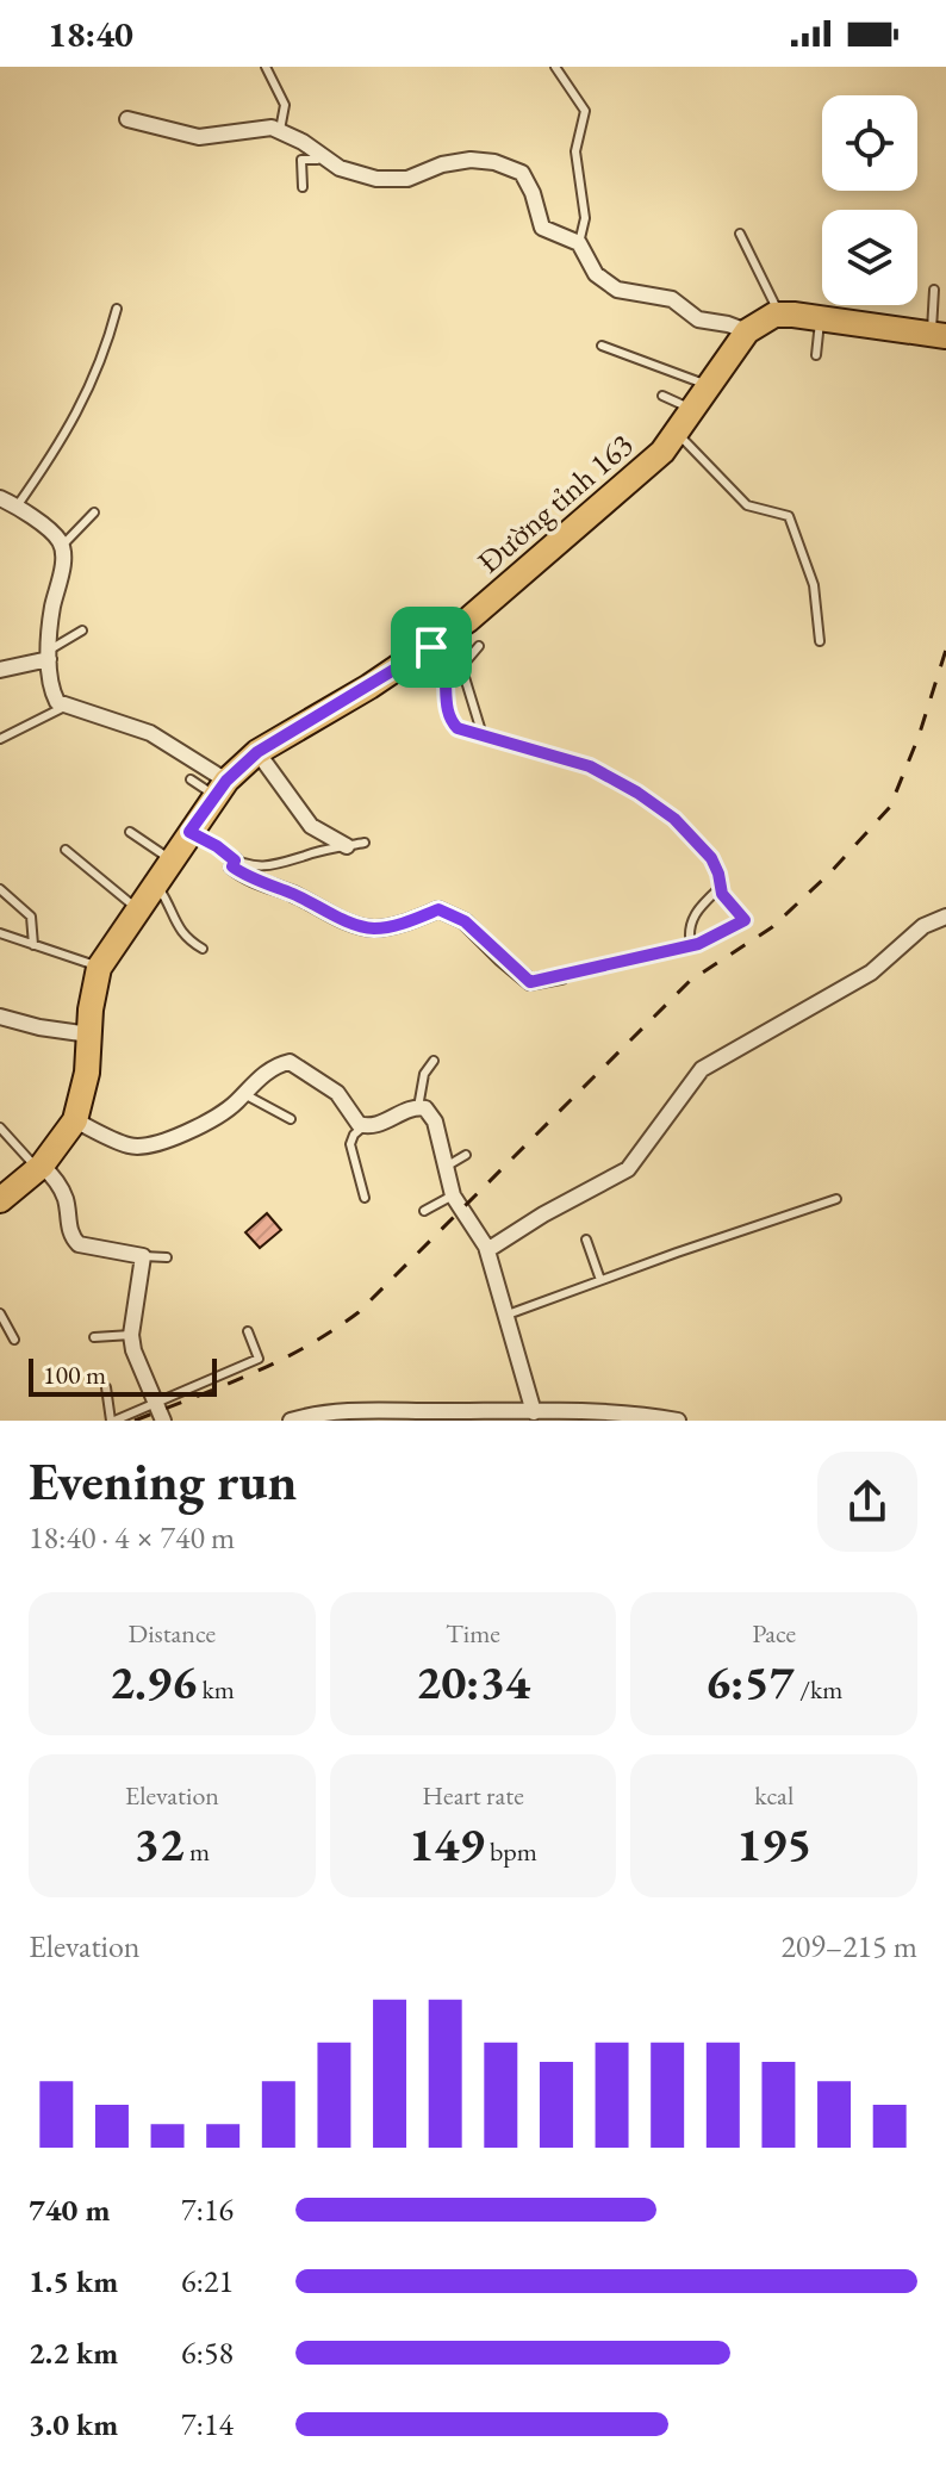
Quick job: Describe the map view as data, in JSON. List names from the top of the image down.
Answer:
{
  "streets": {
    "main road": ["Đường tỉnh 163"]
  },
  "scale_bar": "100 m",
  "page": {
    "status": "18:40",
    "scale": "100 m",
    "heading": ["Evening run", "18:40 · 4 × 740 m"],
    "stats": [
      ["Distance", "2.96 km"],
      ["Time", "20:34"],
      ["Pace", "6:57 /km"],
      ["Elevation", "32 m"],
      ["Heart rate", "149 bpm"],
      ["kcal", "195"]
    ],
    "chart": ["Elevation", "209–215 m"],
    "list": [
      {
        "name": "740 m",
        "note": "7:16"
      },
      {
        "name": "1.5 km",
        "note": "6:21"
      },
      {
        "name": "2.2 km",
        "note": "6:58"
      },
      {
        "name": "3.0 km",
        "note": "7:14"
      }
    ]
  }
}
